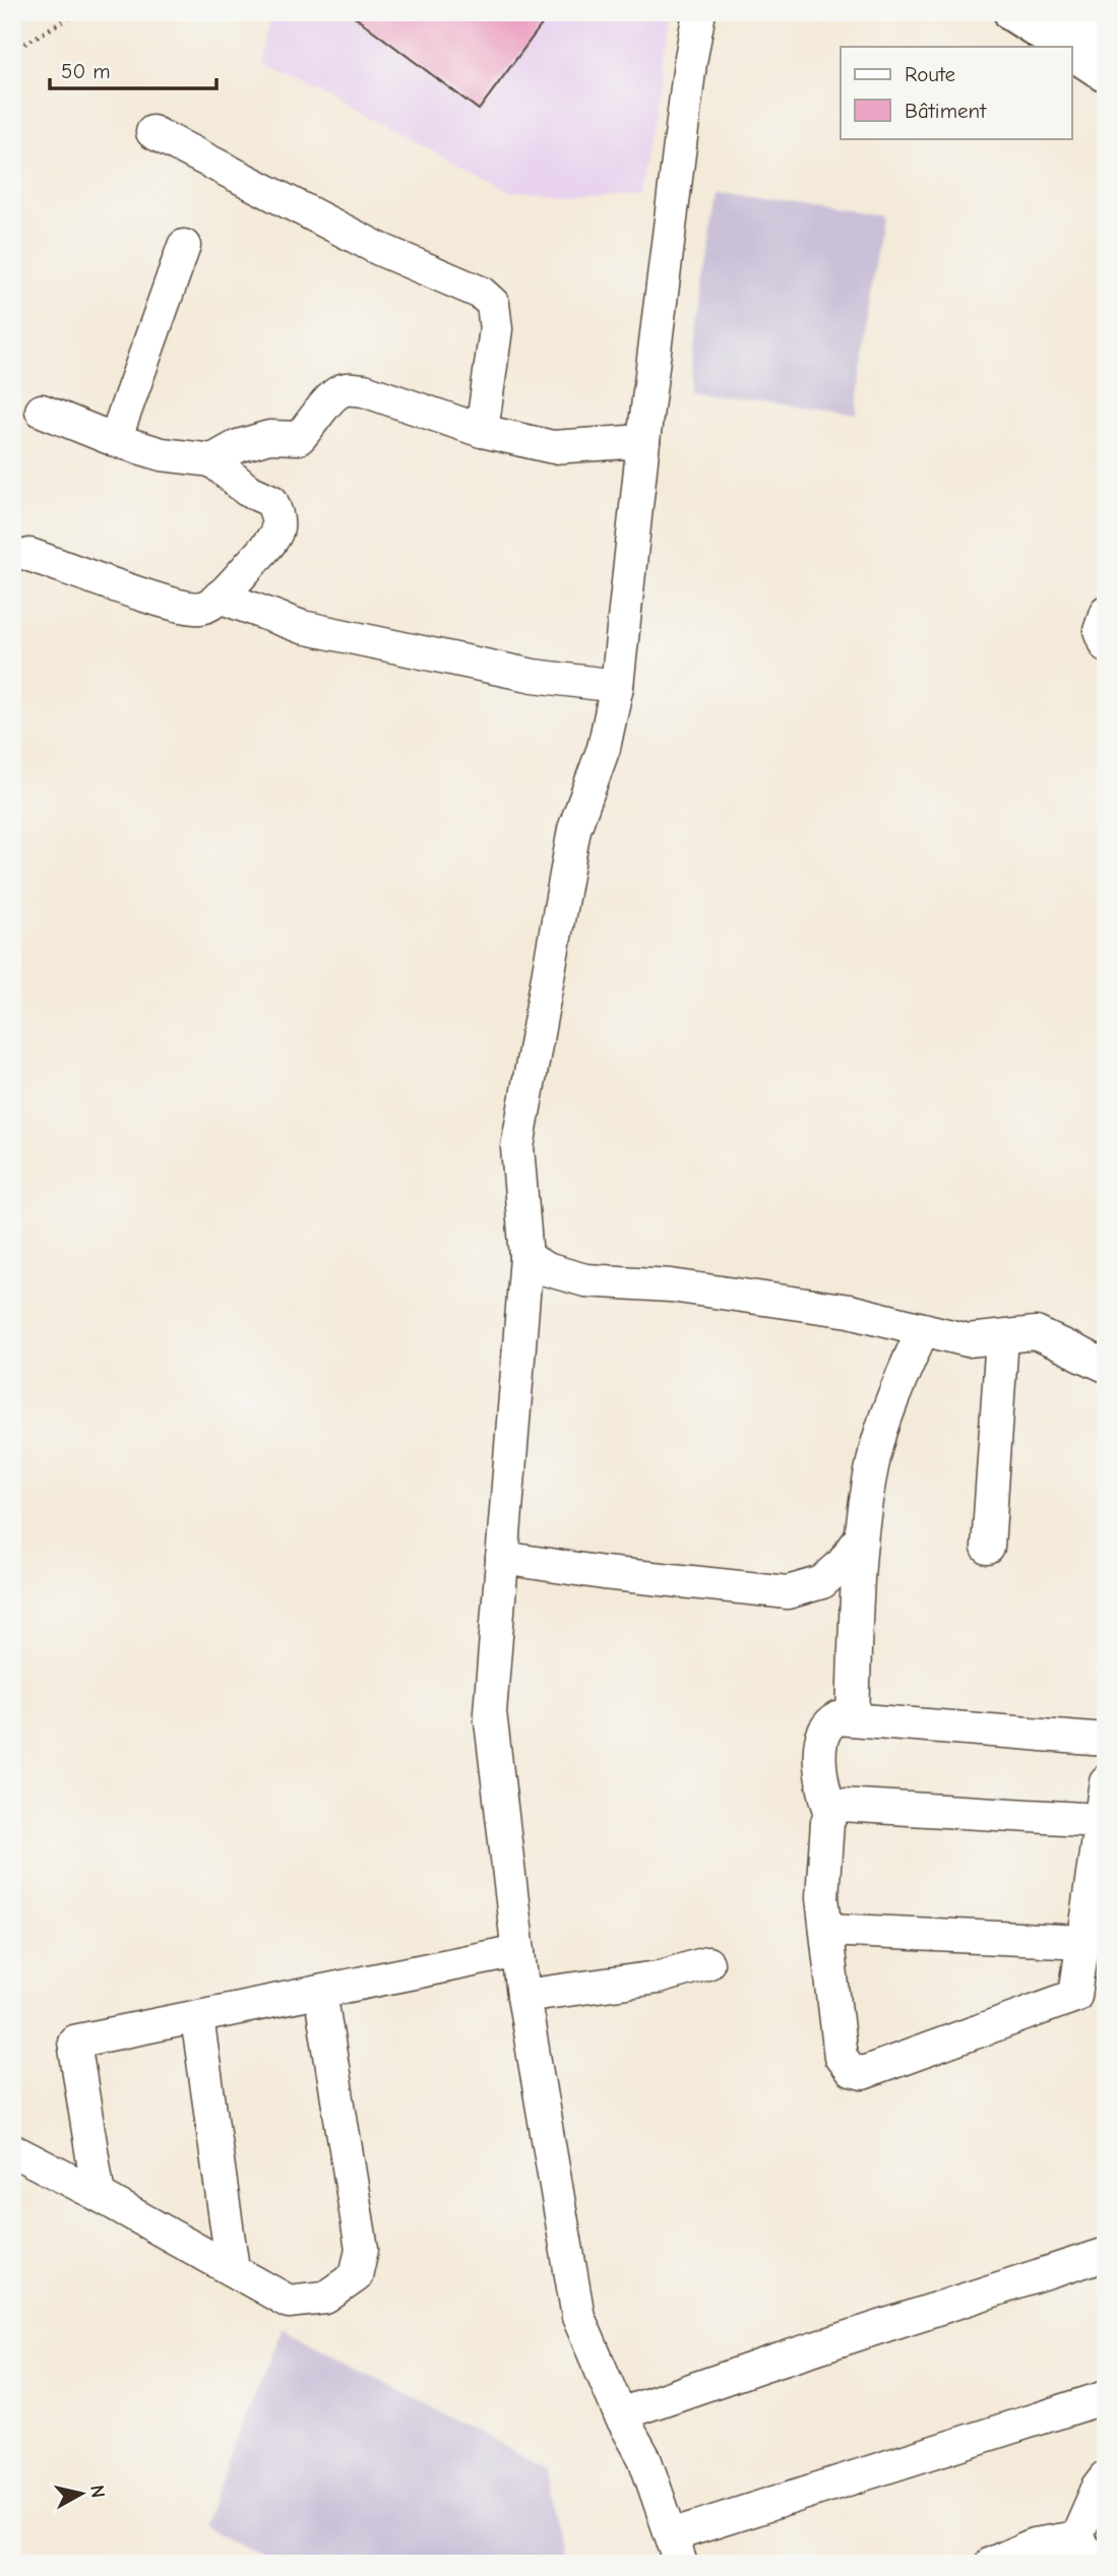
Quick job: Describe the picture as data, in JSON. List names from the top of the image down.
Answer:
{
  "legend": ["Route", "Bâtiment"],
  "scale_bar": "50 m",
  "north": "right"
}
